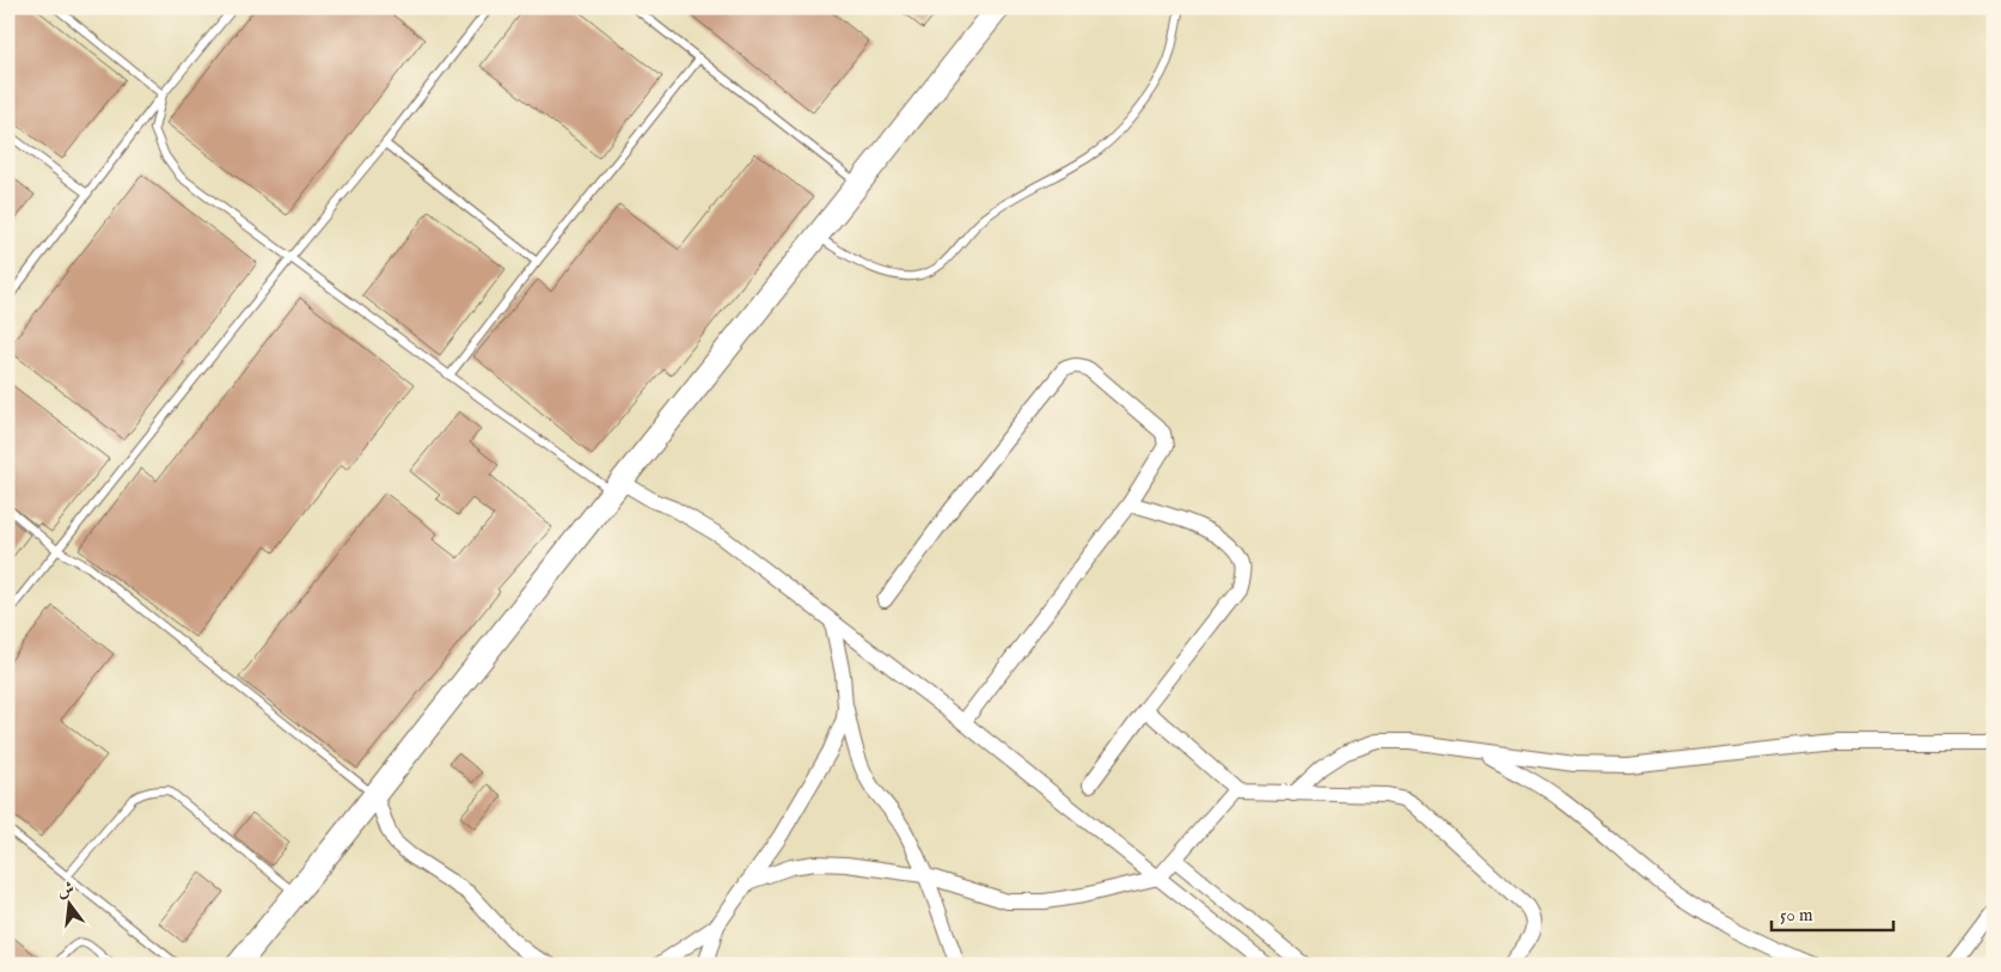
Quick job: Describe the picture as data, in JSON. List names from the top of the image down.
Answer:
{
  "scale_bar": "50 m",
  "north": "top"
}
